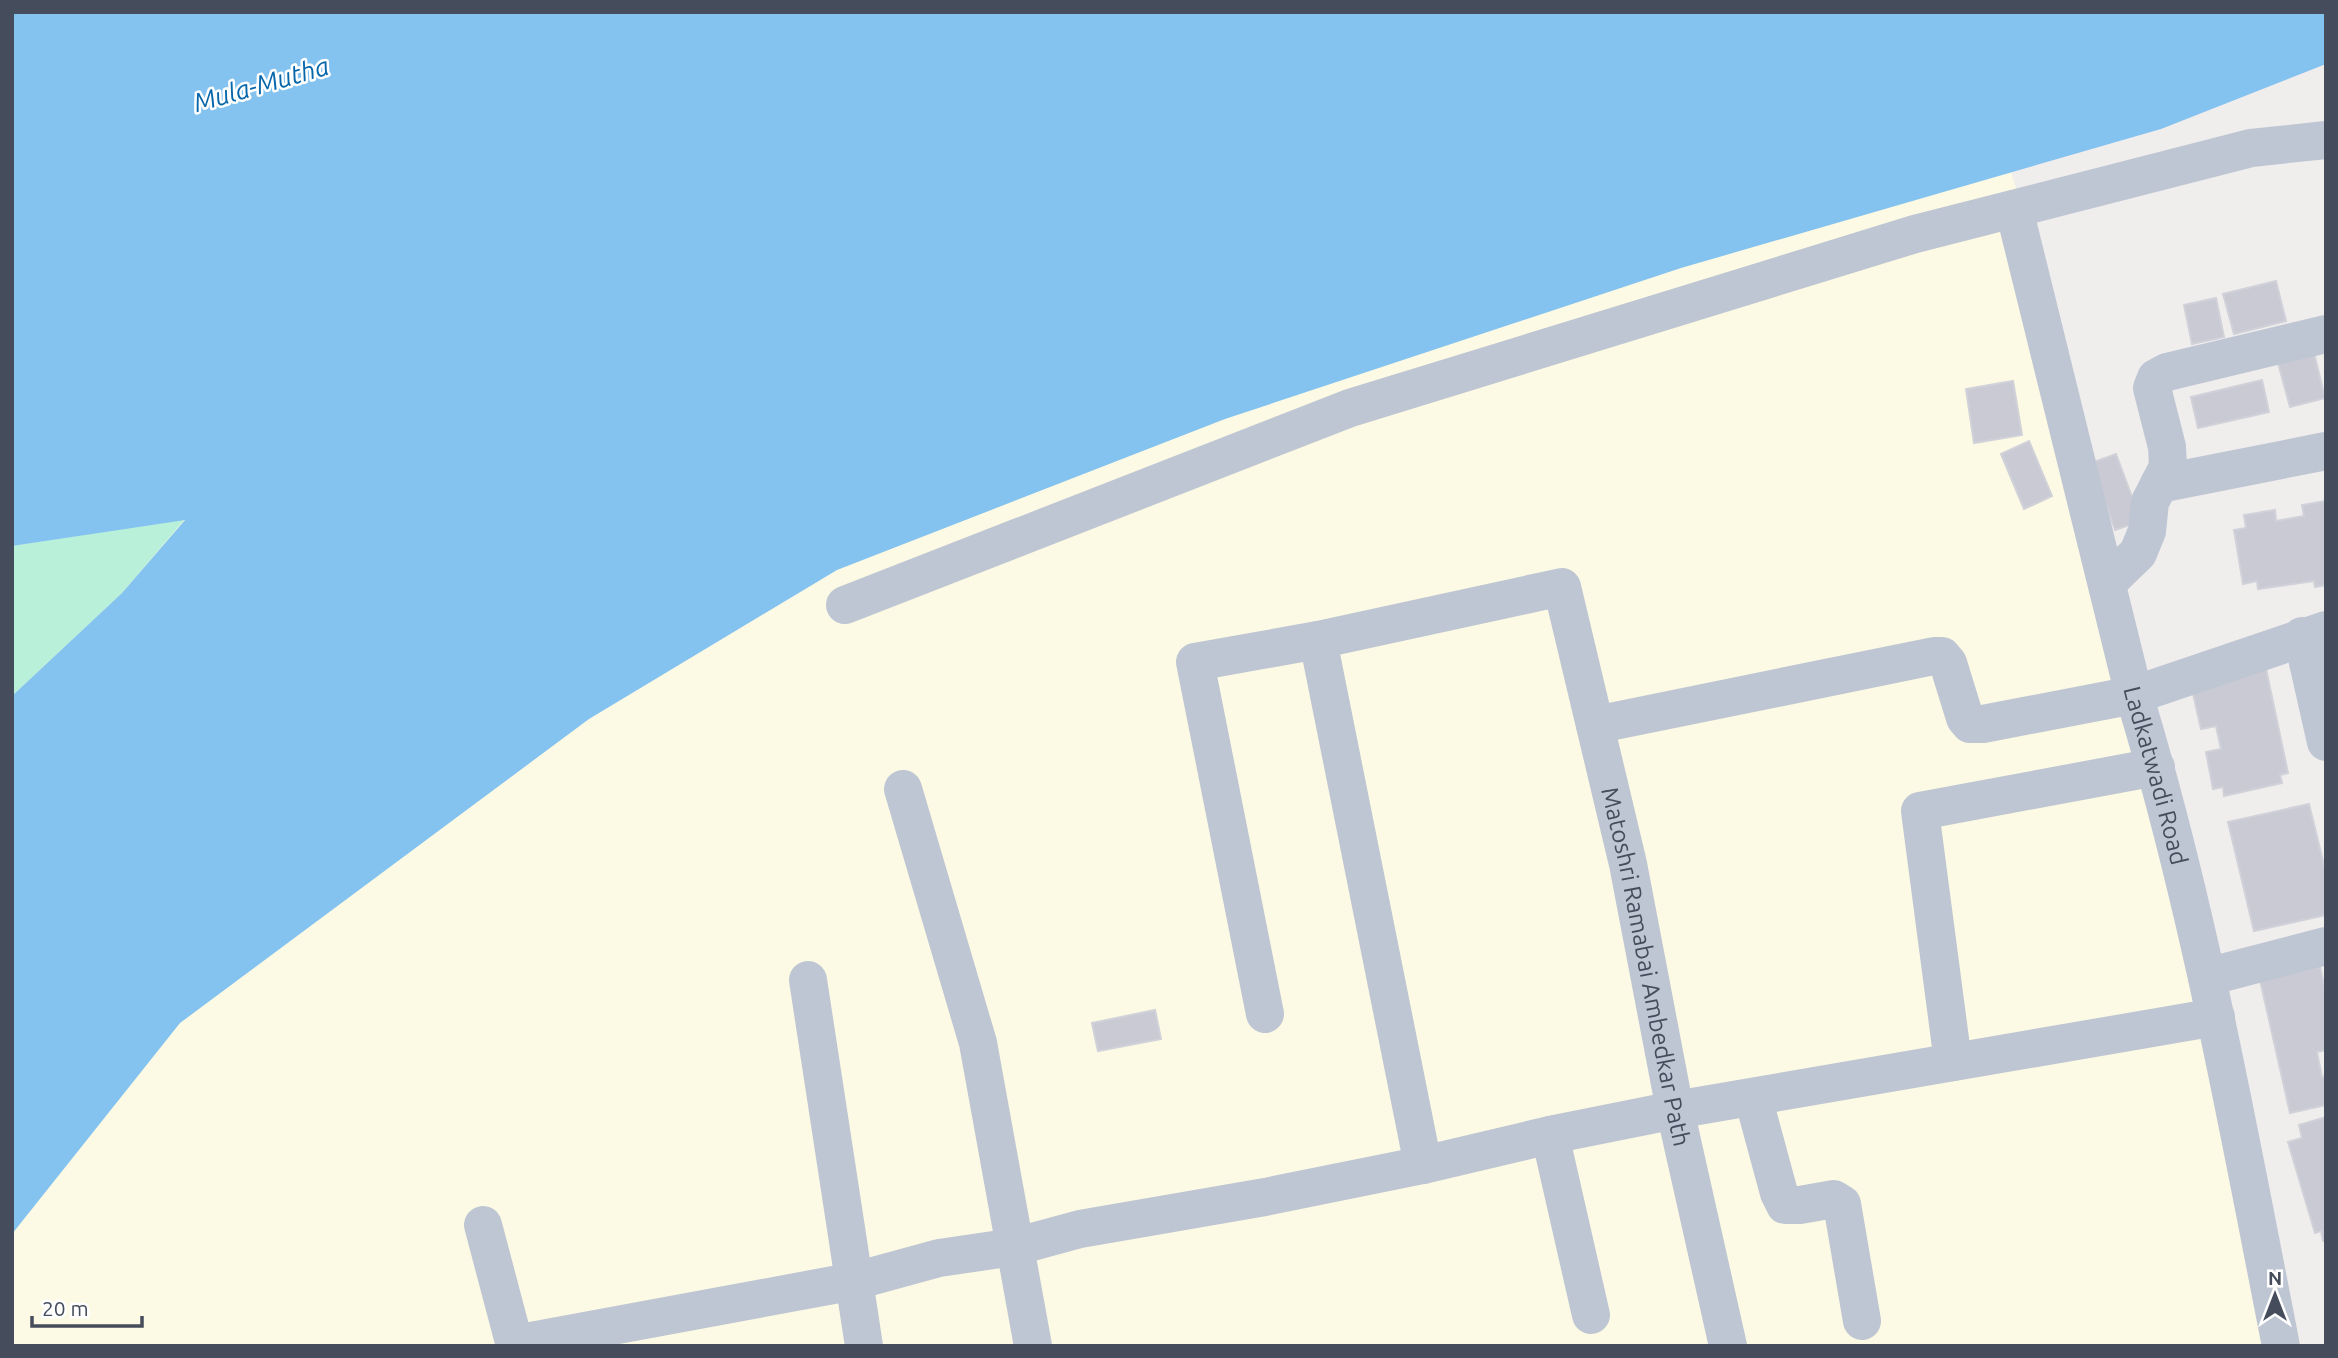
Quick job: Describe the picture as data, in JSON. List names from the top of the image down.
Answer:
{
  "streets": {
    "street": ["Ladkatwadi Road", "Matoshri Ramabai Ambedkar Path"]
  },
  "water": ["Mula-Mutha"],
  "scale_bar": "20 m",
  "north": "top"
}
